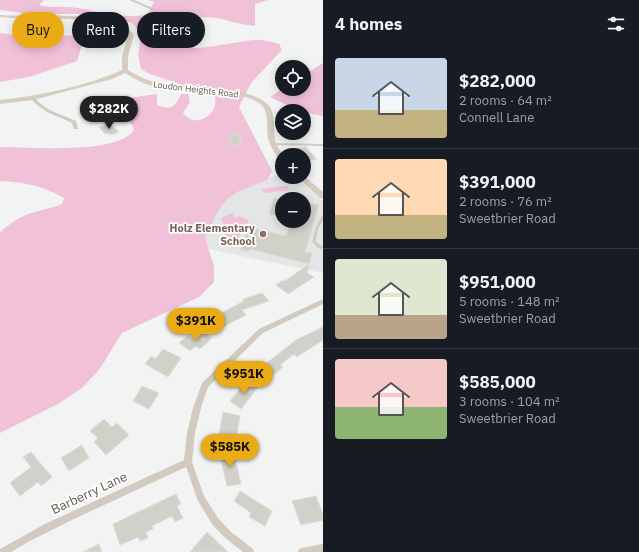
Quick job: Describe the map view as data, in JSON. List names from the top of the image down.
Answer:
{
  "streets": {
    "main road": ["Loudon Heights Road"],
    "street": ["Barberry Lane"]
  },
  "places": ["Holz Elementary School"],
  "page": {
    "heading": "4 homes",
    "chip": ["Buy", "Rent", "Filters"],
    "list": [
      {
        "name": "$282,000",
        "note": "2 rooms · 64 m² · Connell Lane"
      },
      {
        "name": "$391,000",
        "note": "2 rooms · 76 m² · Sweetbrier Road"
      },
      {
        "name": "$951,000",
        "note": "5 rooms · 148 m² · Sweetbrier Road"
      },
      {
        "name": "$585,000",
        "note": "3 rooms · 104 m² · Sweetbrier Road"
      }
    ],
    "map_buttons": ["+", "−"],
    "price": [
      "$282K",
      "$391K",
      "$951K",
      "$585K"
    ]
  }
}
